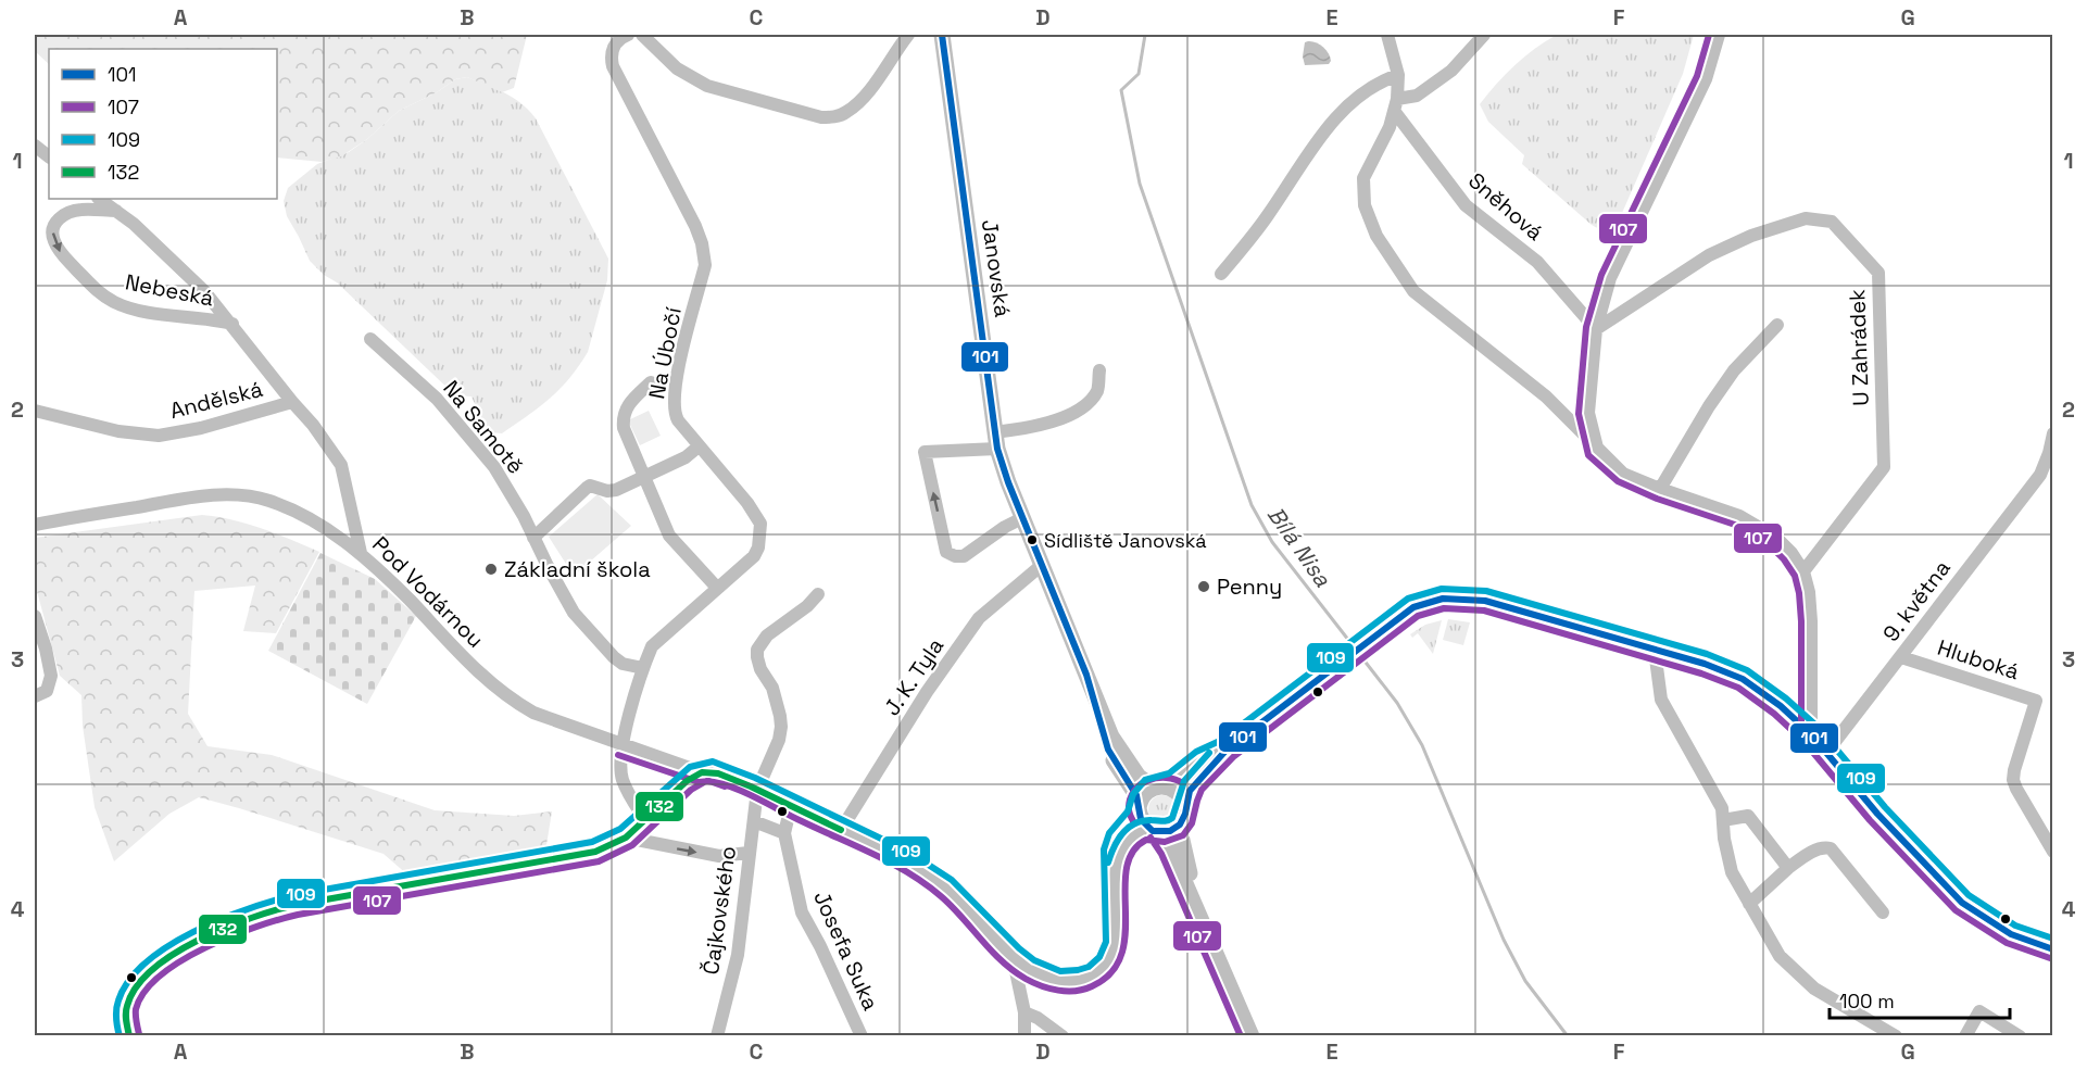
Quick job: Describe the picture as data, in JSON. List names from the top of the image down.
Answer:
{
  "streets": {
    "street": [
      "Sněhová",
      "Janovská",
      "Nebeská",
      "U Zahrádek",
      "Na Úbočí",
      "Andělská",
      "Na Samotě",
      "Pod Vodárnou",
      "9. května",
      "Hluboká",
      "J. K. Tyla",
      "Čajkovského",
      "Josefa Suka"
    ]
  },
  "crossings": [
    ["Sněhová", "U Zahrádek"],
    ["Janovská", "J. K. Tyla"],
    ["Nebeská", "Andělská"],
    ["Nebeská", "Pod Vodárnou"],
    ["Na Úbočí", "Na Samotě"],
    ["Na Úbočí", "Pod Vodárnou"],
    ["9. května", "Hluboká"]
  ],
  "water": ["Bílá Nisa"],
  "places": ["Sídliště Janovská", "Základní škola", "Penny"],
  "lines": [
    "transit line 101",
    "transit line 107",
    "transit line 109",
    "transit line 132"
  ],
  "legend": [
    "101",
    "107",
    "109",
    "132"
  ],
  "scale_bar": "100 m",
  "grid": {
    "columns": [
      "A",
      "B",
      "C",
      "D",
      "E",
      "F",
      "G"
    ],
    "rows": [
      "1",
      "2",
      "3",
      "4"
    ]
  }
}
